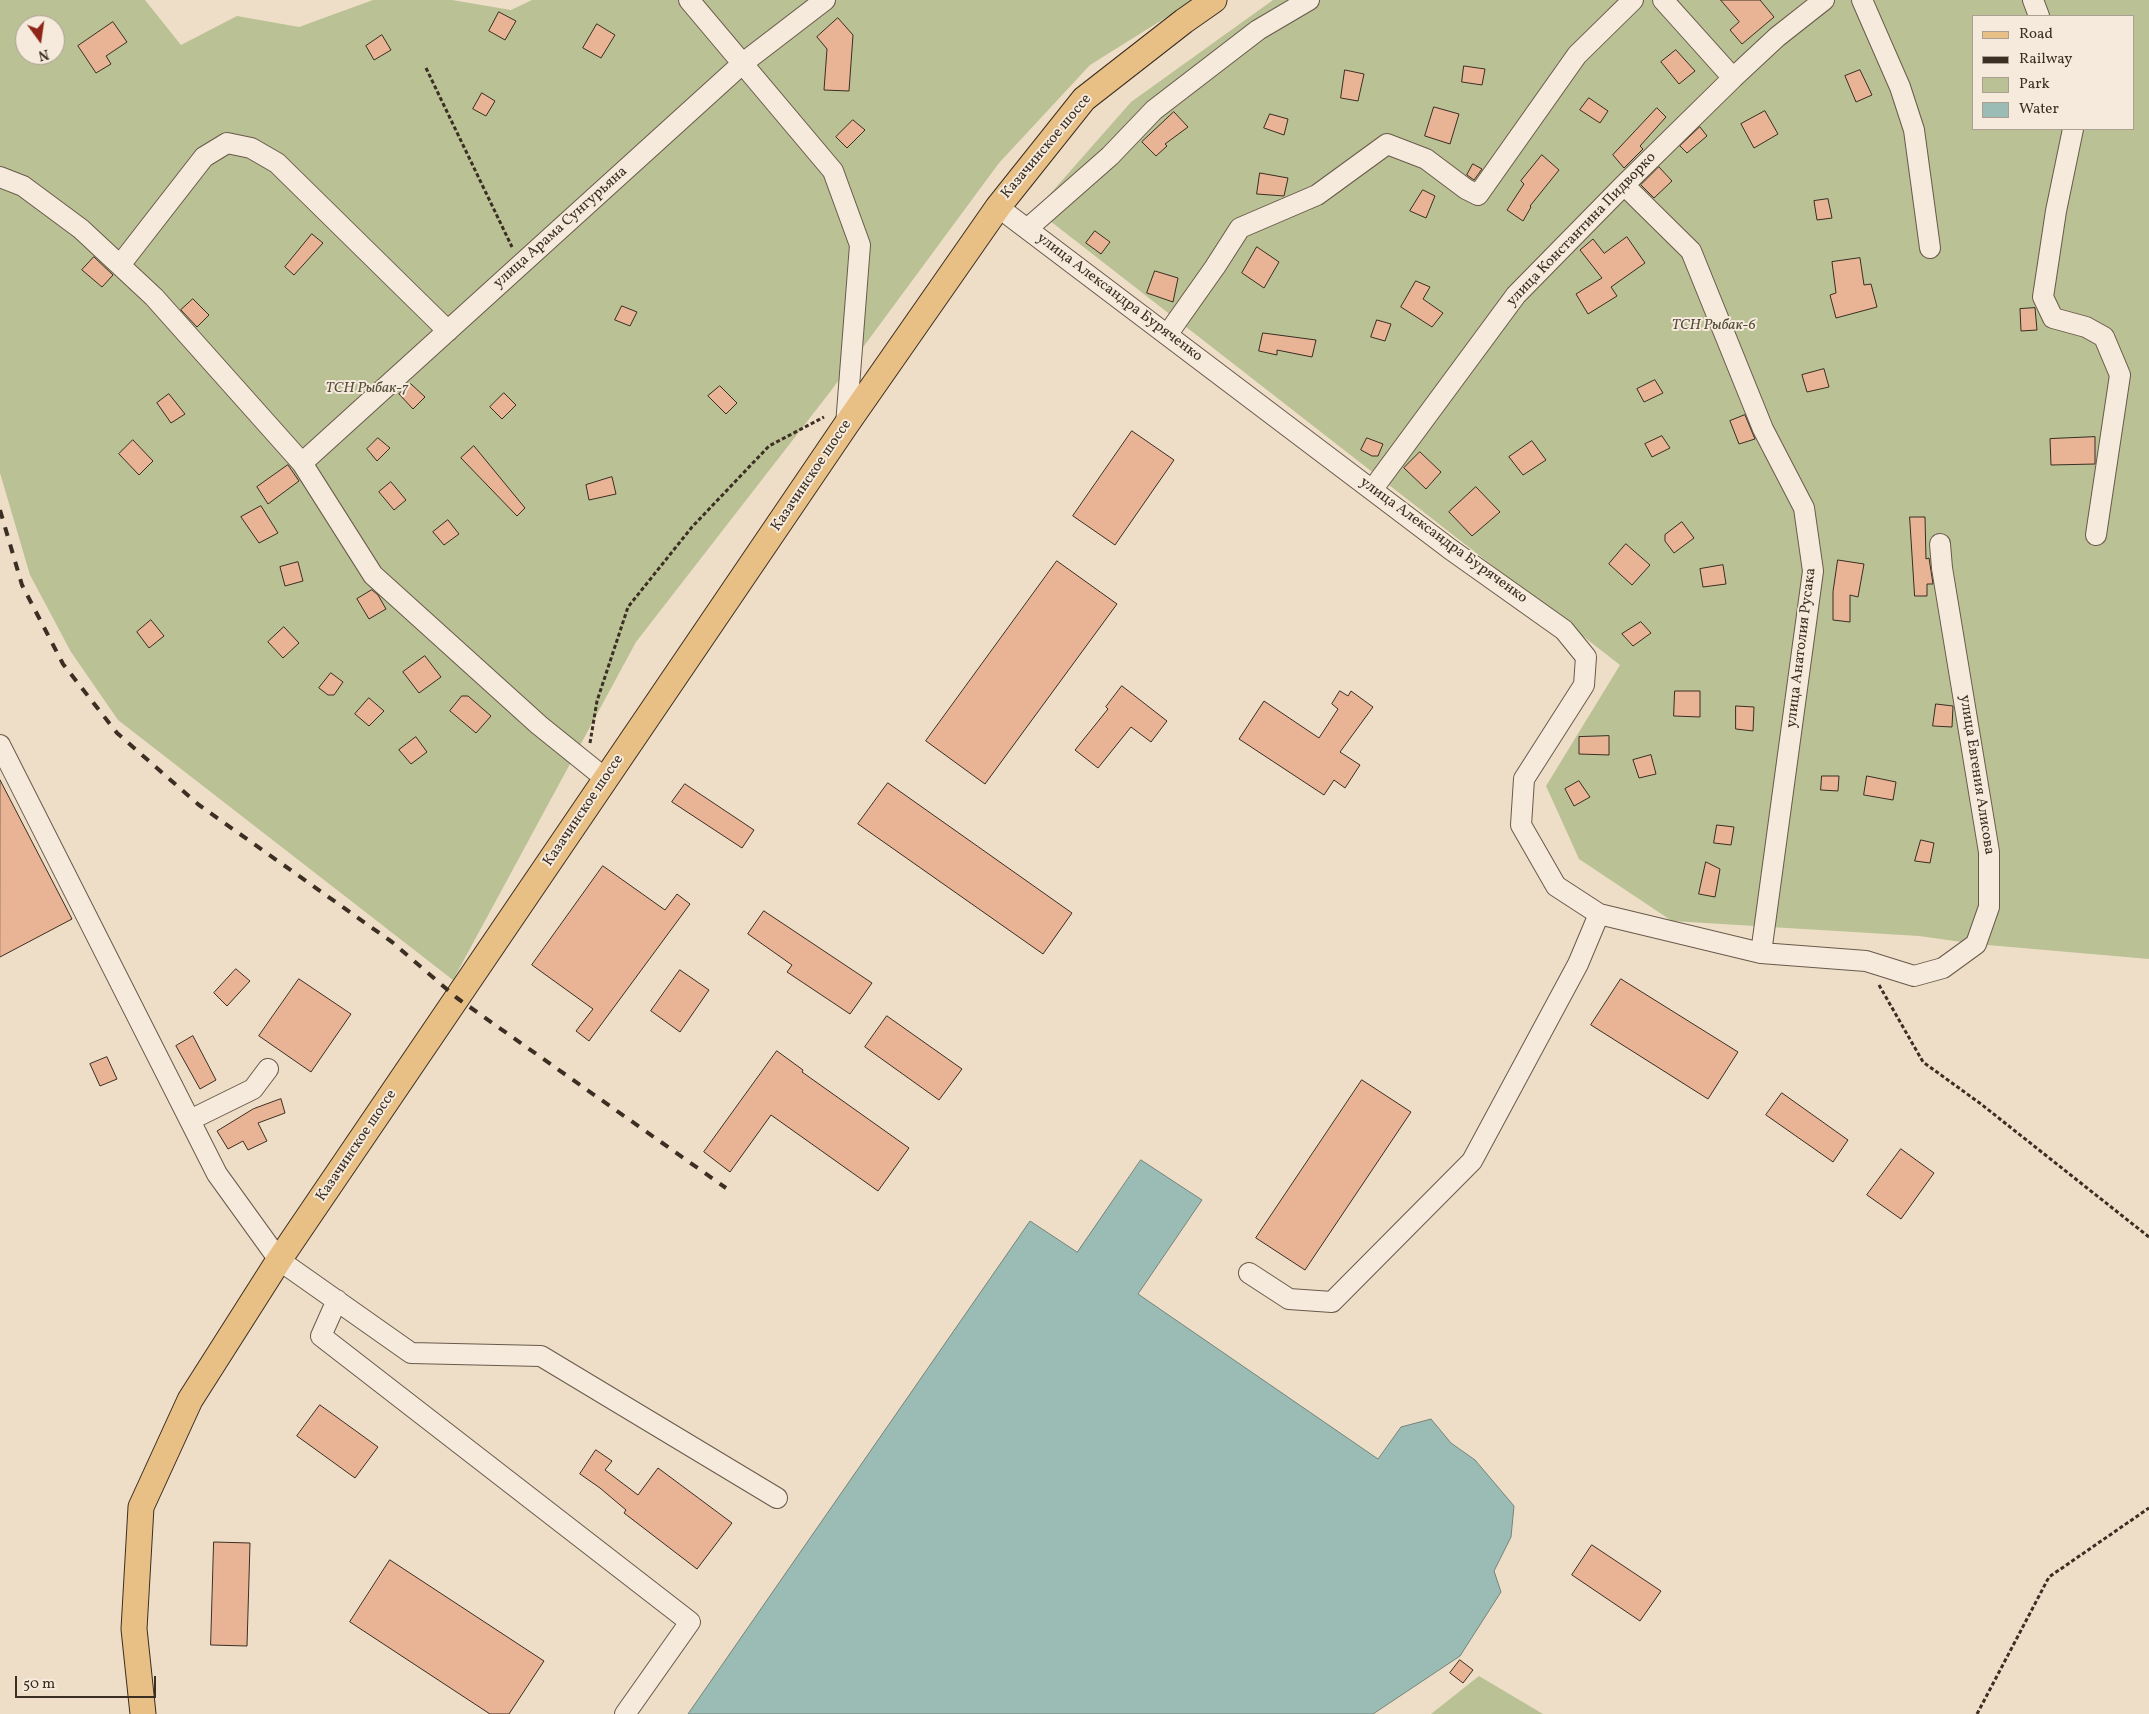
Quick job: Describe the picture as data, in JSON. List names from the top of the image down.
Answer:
{
  "streets": {
    "main road": ["Казачинское шоссе"],
    "street": [
      "улица Арама Сунгурьяна",
      "улица Константина Пидворко",
      "улица Александра Буряченко",
      "улица Анатолия Русака",
      "улица Евгения Алисова"
    ]
  },
  "crossings": [
    ["Казачинское шоссе", "улица Александра Буряченко"],
    ["улица Константина Пидворко", "улица Александра Буряченко"],
    ["улица Константина Пидворко", "улица Анатолия Русака"],
    ["улица Александра Буряченко", "улица Анатолия Русака"],
    ["улица Александра Буряченко", "улица Евгения Алисова"],
    ["улица Анатолия Русака", "улица Евгения Алисова"]
  ],
  "parks": ["ТСН Рыбак-6", "ТСН Рыбак-7"],
  "legend": [
    "Road",
    "Railway",
    "Park",
    "Water"
  ],
  "scale_bar": "50 m",
  "north": "bottom"
}
